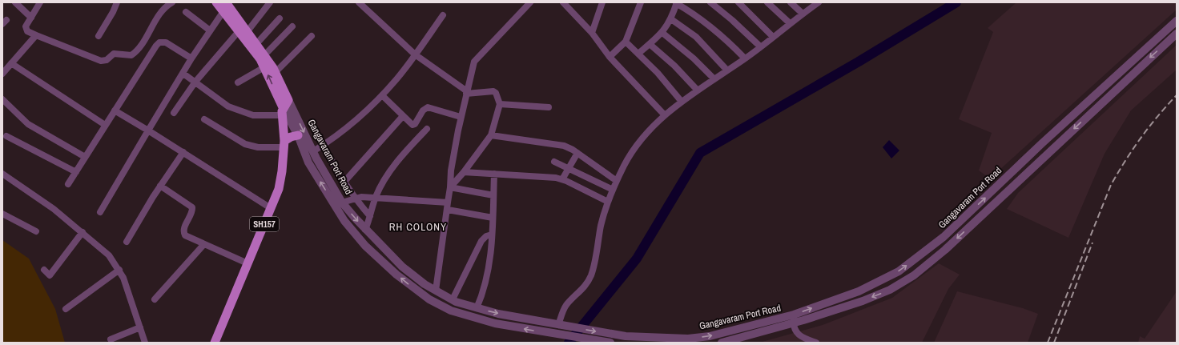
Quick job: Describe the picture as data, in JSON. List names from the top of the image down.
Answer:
{
  "streets": {
    "main road": ["SH157"],
    "street": ["Gangavaram Port Road"]
  },
  "crossings": [
    ["Gangavaram Port Road", "SH157"]
  ],
  "districts": ["RH COLONY"]
}
